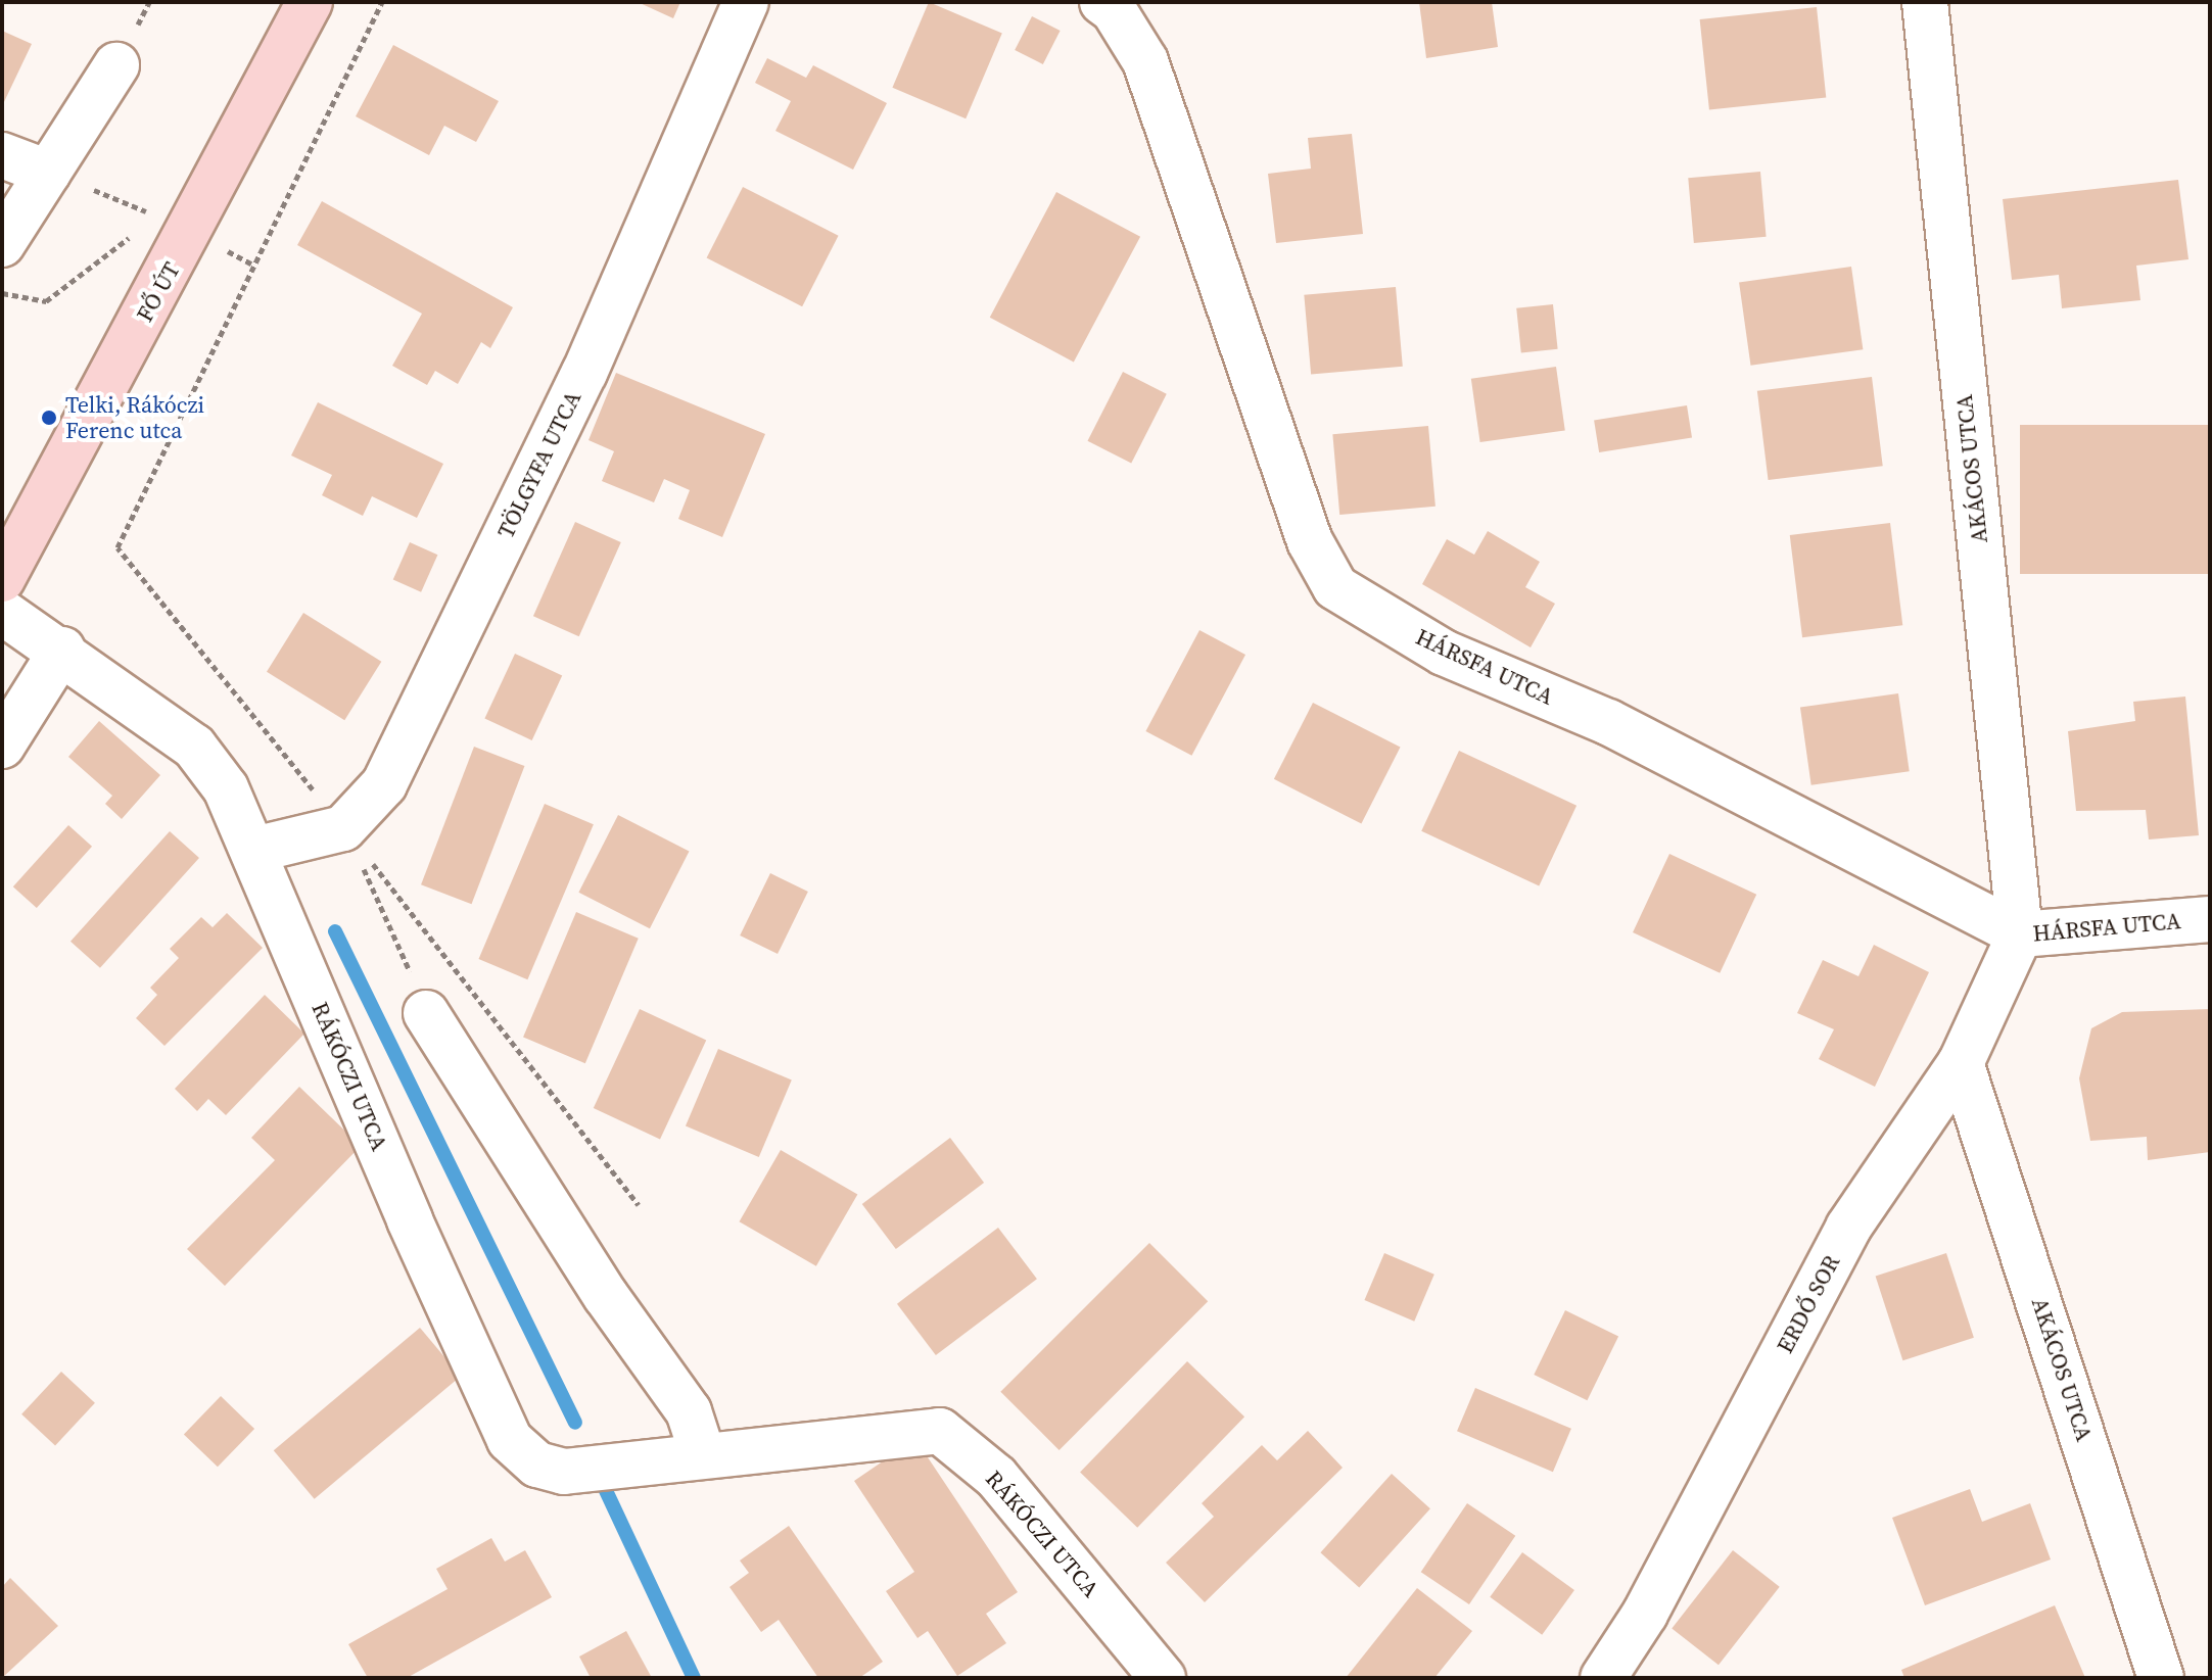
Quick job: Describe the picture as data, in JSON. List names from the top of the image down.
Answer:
{
  "streets": {
    "main road": ["FŐ ÚT"],
    "street": [
      "TÖLGYFA UTCA",
      "AKÁCOS UTCA",
      "HÁRSFA UTCA",
      "RÁKÓCZI UTCA",
      "ERDŐ SOR"
    ]
  },
  "crossings": [
    ["AKÁCOS UTCA", "HÁRSFA UTCA"],
    ["AKÁCOS UTCA", "ERDŐ SOR"],
    ["HÁRSFA UTCA", "ERDŐ SOR"]
  ],
  "places": ["Telki, Rákóczi Ferenc utca"]
}
